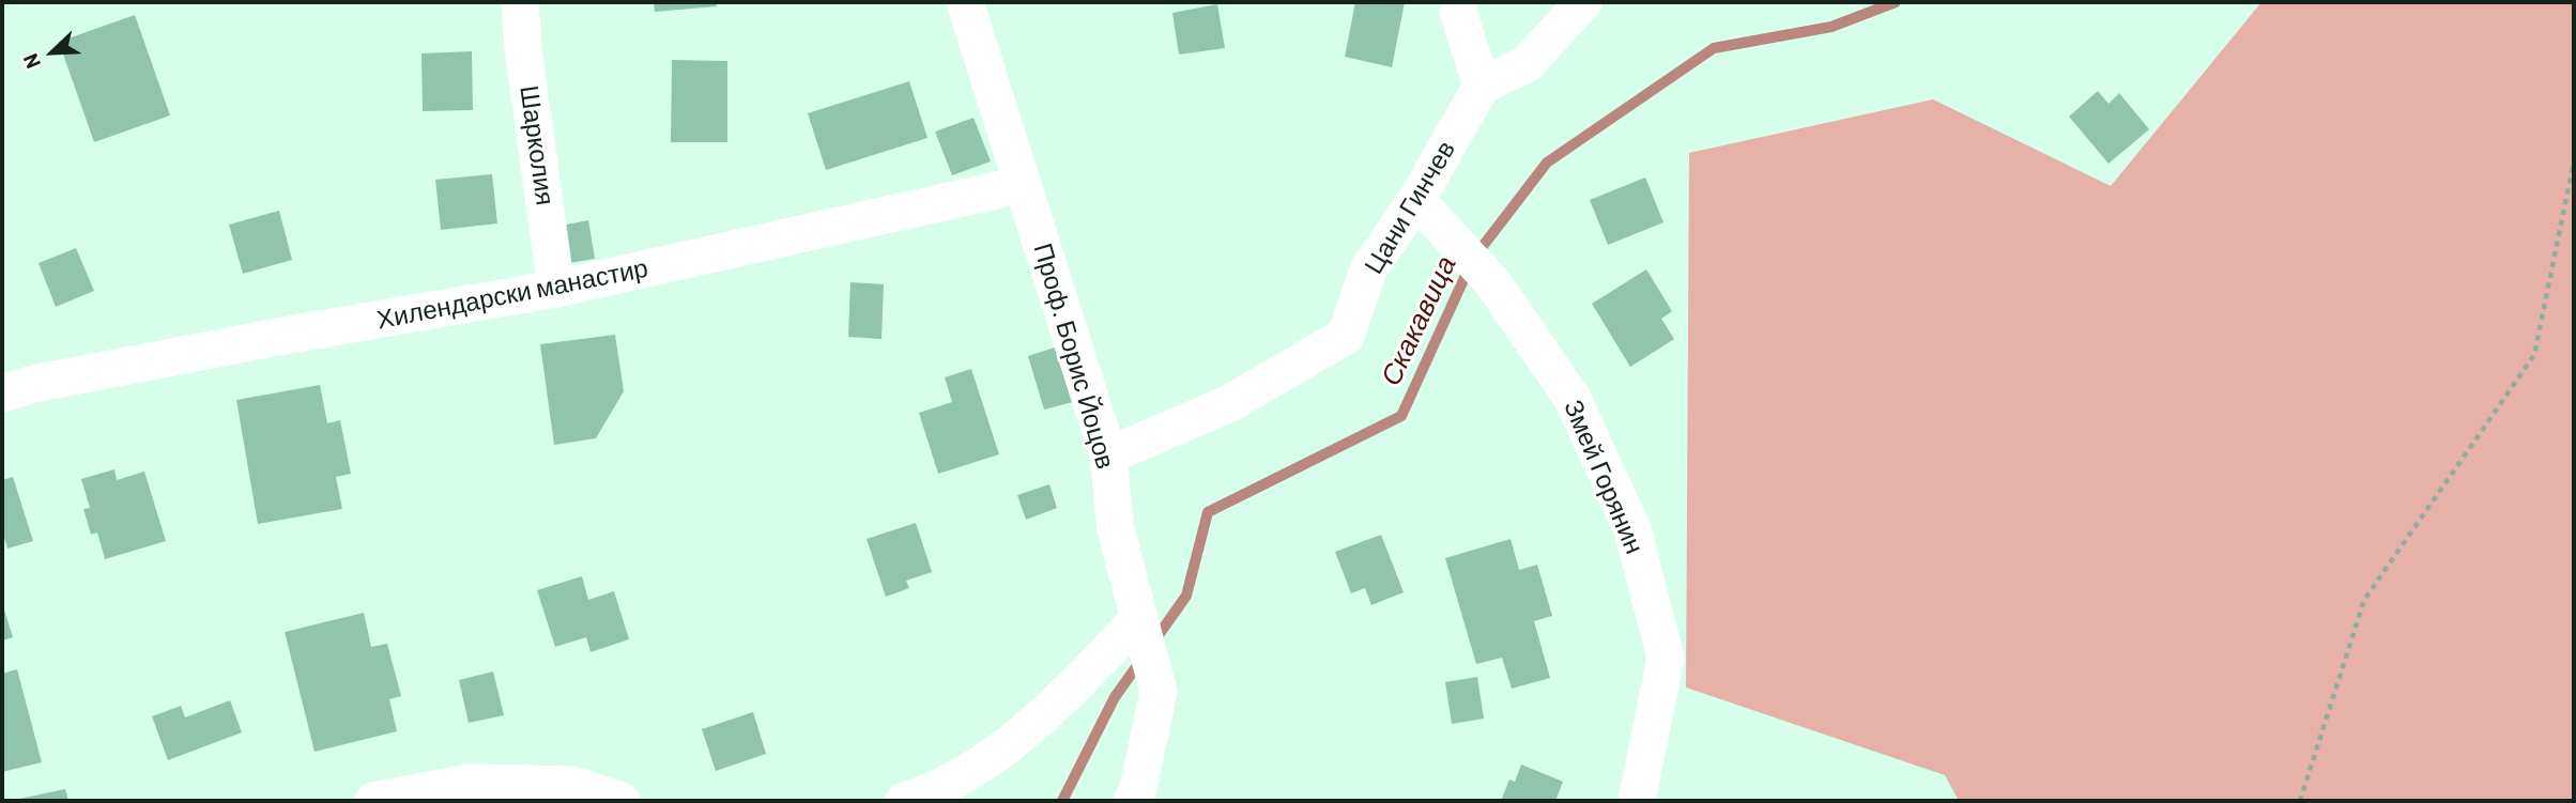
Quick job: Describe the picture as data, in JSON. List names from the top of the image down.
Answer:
{
  "streets": {
    "street": [
      "Шарколия",
      "Цани Гинчев",
      "Хилендарски манастир",
      "Проф. Борис Йоцов",
      "Змей Горянин"
    ]
  },
  "crossings": [
    ["Шарколия", "Хилендарски манастир"],
    ["Цани Гинчев", "Проф. Борис Йоцов"],
    ["Цани Гинчев", "Змей Горянин"],
    ["Хилендарски манастир", "Проф. Борис Йоцов"]
  ],
  "water": ["Скакавица"],
  "north": "bottom left"
}
